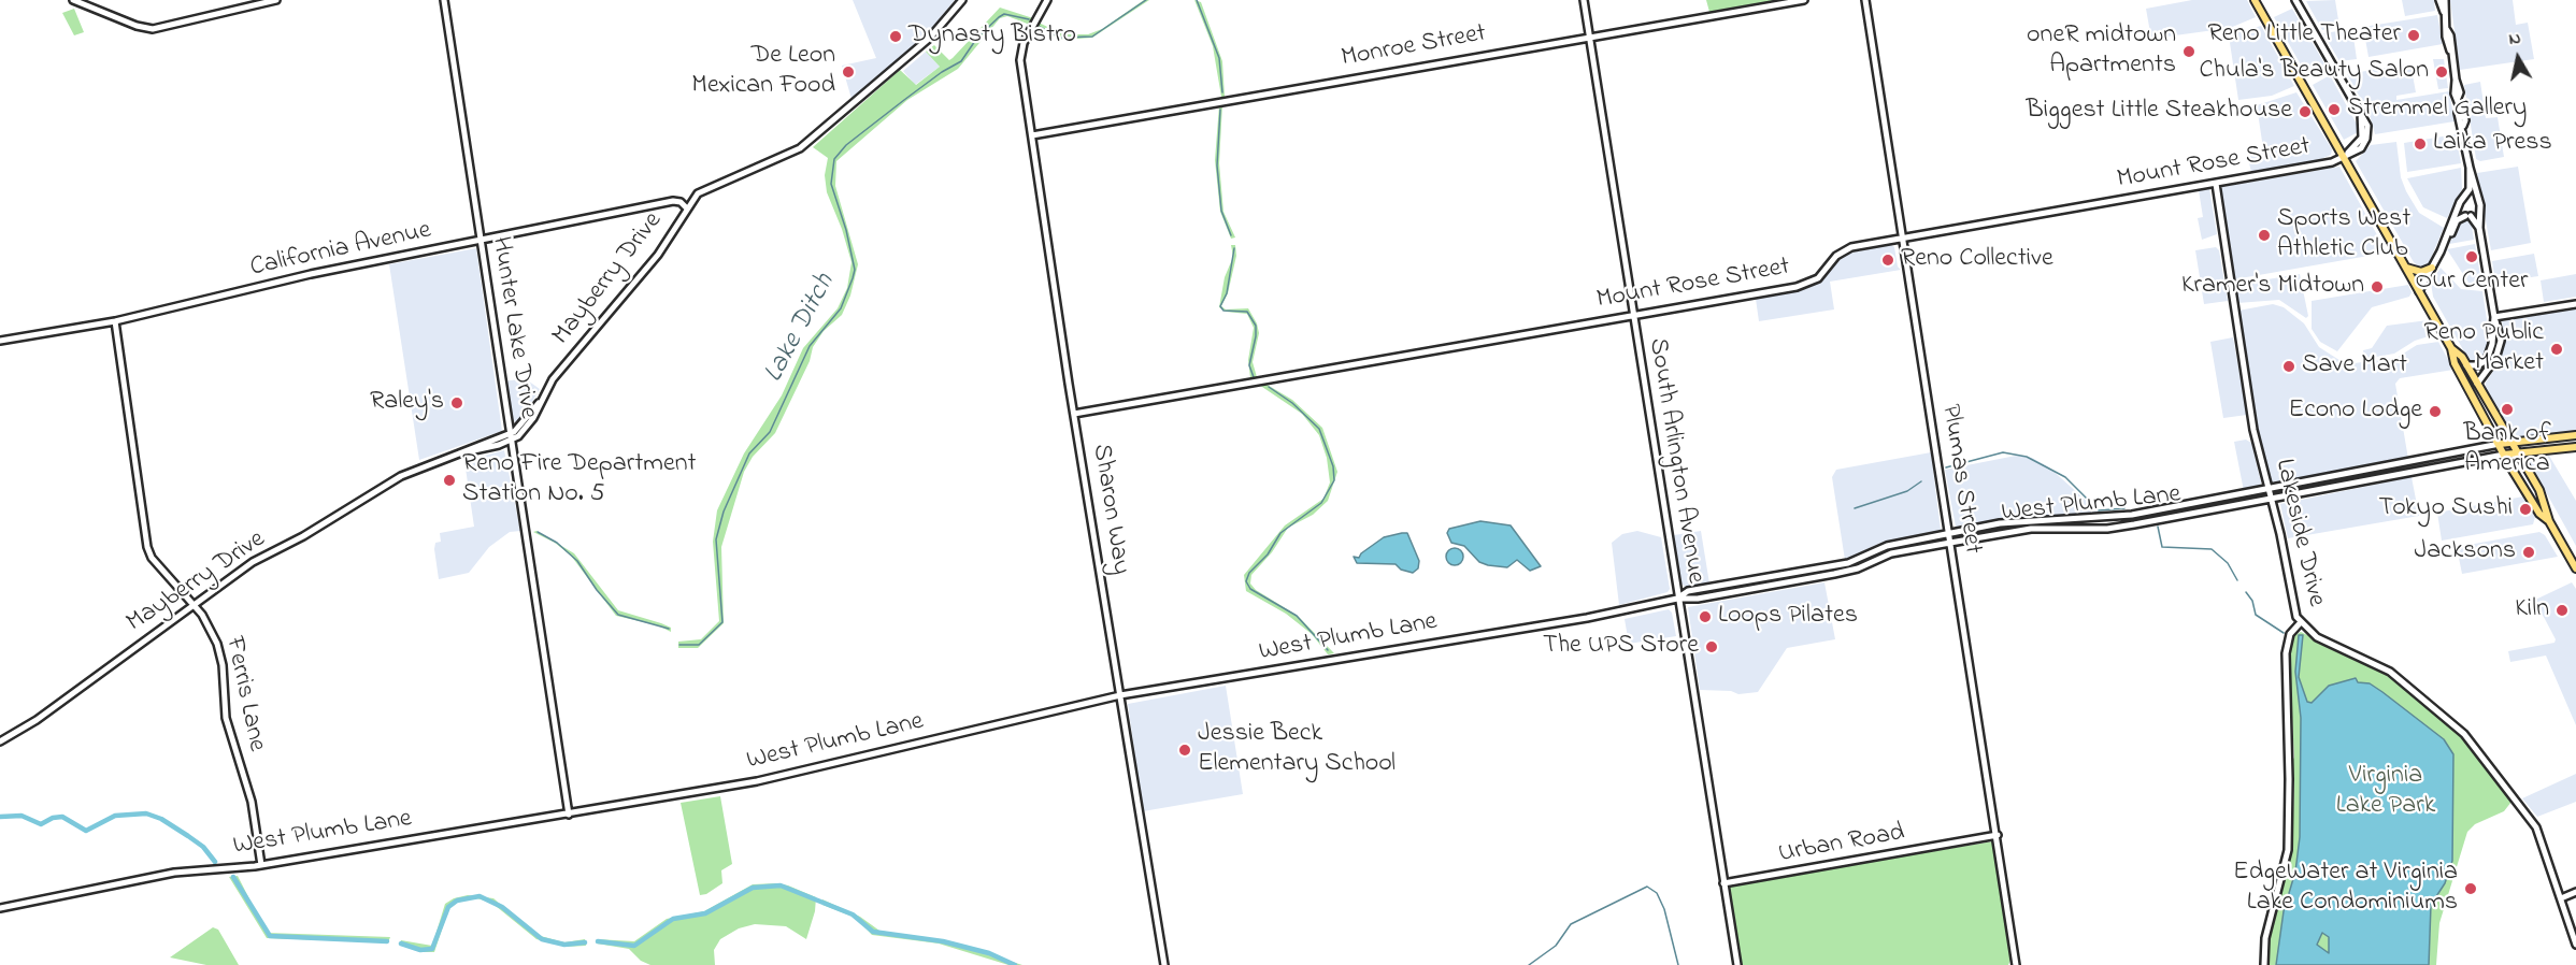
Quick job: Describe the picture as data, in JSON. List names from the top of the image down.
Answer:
{
  "streets": {
    "street": [
      "Monroe Street",
      "Mount Rose Street",
      "California Avenue",
      "Mayberry Drive",
      "Hunter Lake Drive",
      "South Arlington Avenue",
      "Plumas Street",
      "West Plumb Lane",
      "Sharon Way",
      "Lakeside Drive",
      "Ferris Lane",
      "Urban Road"
    ]
  },
  "crossings": [
    ["Monroe Street", "South Arlington Avenue"],
    ["Monroe Street", "Sharon Way"],
    ["Mount Rose Street", "South Arlington Avenue"],
    ["Mount Rose Street", "Plumas Street"],
    ["Mount Rose Street", "Sharon Way"],
    ["Mount Rose Street", "Lakeside Drive"],
    ["California Avenue", "Mayberry Drive"],
    ["California Avenue", "Hunter Lake Drive"],
    ["California Avenue", "Ferris Lane"],
    ["Mayberry Drive", "Hunter Lake Drive"],
    ["Mayberry Drive", "Ferris Lane"],
    ["Hunter Lake Drive", "West Plumb Lane"],
    ["South Arlington Avenue", "West Plumb Lane"],
    ["South Arlington Avenue", "Urban Road"],
    ["Plumas Street", "West Plumb Lane"],
    ["Plumas Street", "Urban Road"],
    ["West Plumb Lane", "Sharon Way"],
    ["West Plumb Lane", "Lakeside Drive"],
    ["West Plumb Lane", "Ferris Lane"]
  ],
  "water": ["Lake Ditch"],
  "parks": ["Virginia Lake Park"],
  "places": [
    "Reno Little Theater",
    "Dynasty Bistro",
    "oneR midtown Apartments",
    "De Leon Mexican Food",
    "Chula's Beauty Salon",
    "Stremmel Gallery",
    "Biggest Little Steakhouse",
    "Laika Press",
    "Sports West Athletic Club",
    "Our Center",
    "Reno Collective",
    "Kramer's Midtown",
    "Reno Public Market",
    "Save Mart",
    "Raley's",
    "Bank of America",
    "Econo Lodge",
    "Reno Fire Department Station No. 5",
    "Tokyo Sushi",
    "Jacksons",
    "Kiln",
    "Loops Pilates",
    "The UPS Store",
    "Jessie Beck Elementary School",
    "EdgeWater at Virginia Lake Condominiums"
  ],
  "north": "top"
}
